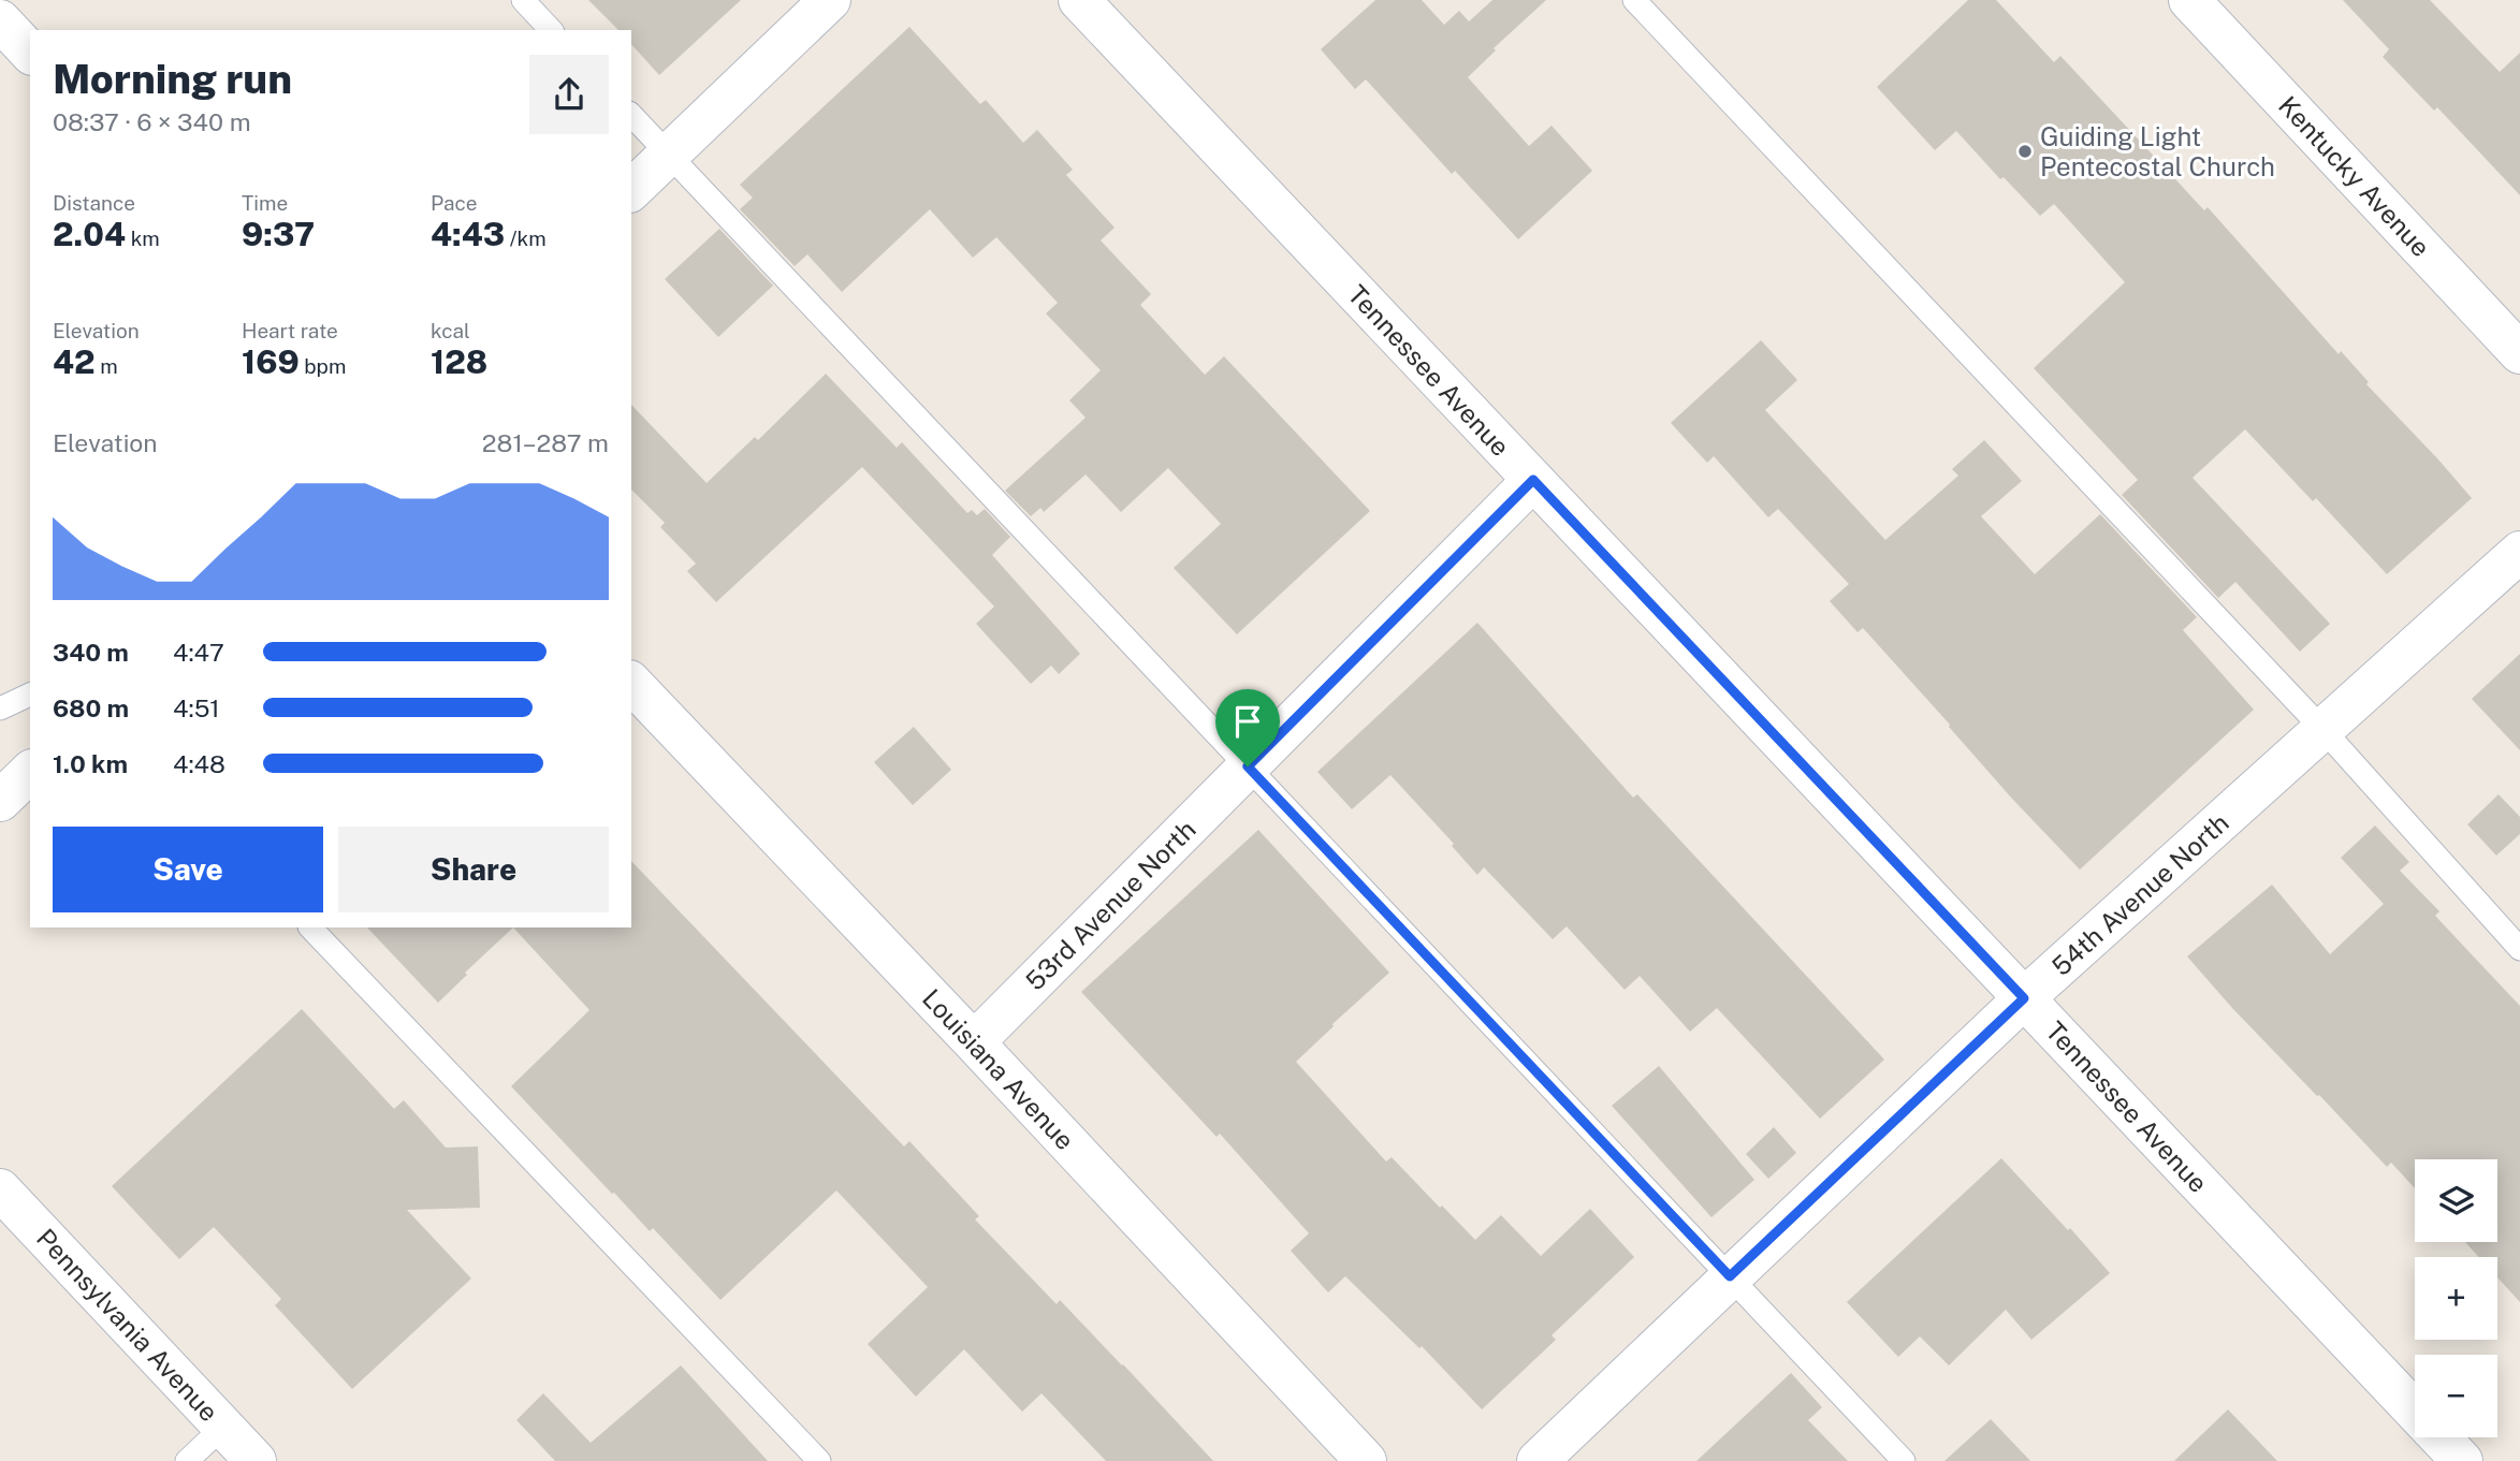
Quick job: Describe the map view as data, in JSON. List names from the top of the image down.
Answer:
{
  "streets": {
    "street": [
      "Kentucky Avenue",
      "Tennessee Avenue",
      "54th Avenue North",
      "53rd Avenue North",
      "Louisiana Avenue",
      "Pennsylvania Avenue"
    ]
  },
  "crossings": [
    ["Tennessee Avenue", "54th Avenue North"],
    ["Tennessee Avenue", "53rd Avenue North"],
    ["53rd Avenue North", "Louisiana Avenue"]
  ],
  "places": ["Guiding Light Pentecostal Church"],
  "page": {
    "heading": ["Morning run", "08:37 · 6 × 340 m"],
    "stats": [
      ["Distance", "2.04 km"],
      ["Time", "9:37"],
      ["Pace", "4:43 /km"],
      ["Elevation", "42 m"],
      ["Heart rate", "169 bpm"],
      ["kcal", "128"]
    ],
    "chart": ["Elevation", "281–287 m"],
    "list": [
      {
        "name": "340 m",
        "note": "4:47"
      },
      {
        "name": "680 m",
        "note": "4:51"
      },
      {
        "name": "1.0 km",
        "note": "4:48"
      }
    ],
    "buttons": ["Save", "Share"],
    "map_buttons": ["+", "−"]
  }
}
